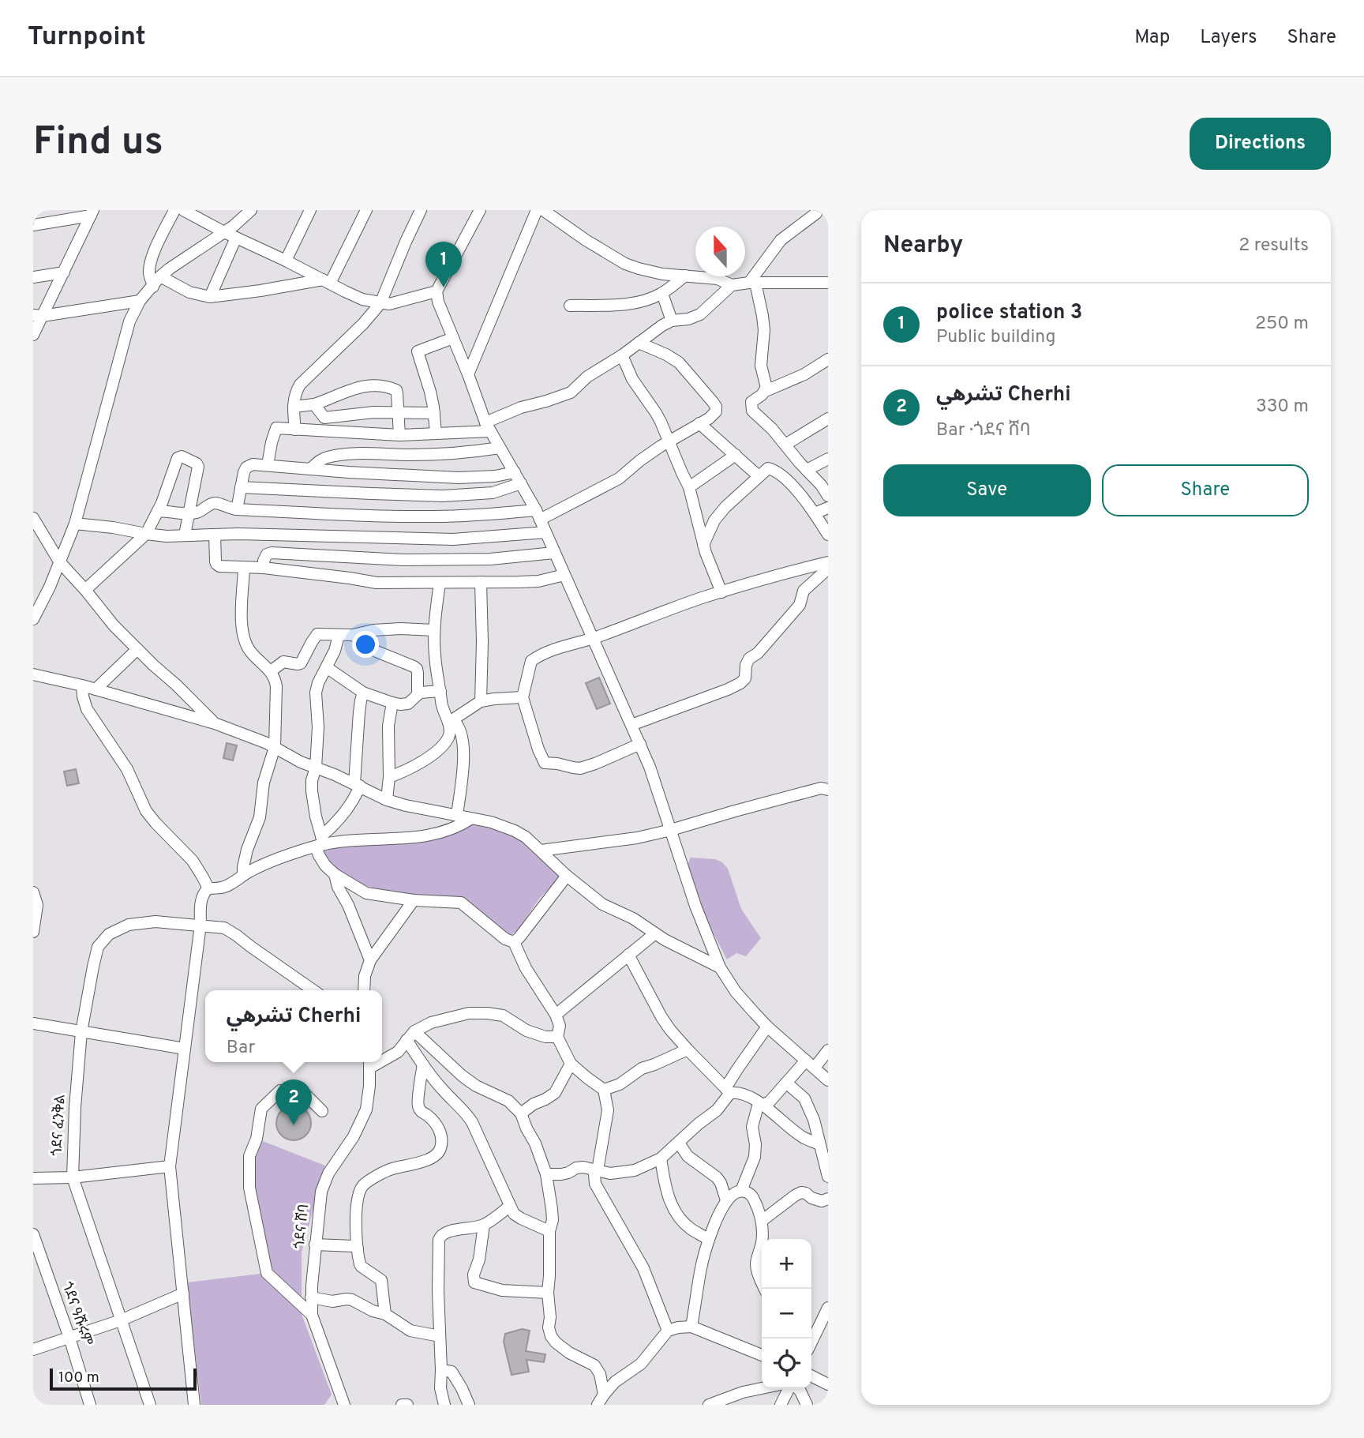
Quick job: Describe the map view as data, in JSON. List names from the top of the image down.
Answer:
{
  "streets": {
    "street": ["ጎደና ፈንቅል", "ጎደና ሸባ", "ጎደና ዓሹሩም"]
  },
  "scale_bar": "100 m",
  "north": "top",
  "page": {
    "header": "Turnpoint",
    "nav": ["Map", "Layers", "Share"],
    "buttons": [
      "Directions",
      ["Save", "Share"]
    ],
    "title": "Find us",
    "heading": ["Nearby", "2 results"],
    "pins": ["1", "2"],
    "list": [
      {
        "mark": "1",
        "name": "police station 3",
        "note": "Public building",
        "value": "250 m"
      },
      {
        "mark": "2",
        "name": "تشرهي Cherhi",
        "note": "Bar · ጎደና ሸባ",
        "value": "330 m"
      }
    ],
    "popup": ["تشرهي Cherhi", "Bar"],
    "map_buttons": ["+", "−"],
    "scale": "100 m"
  }
}
